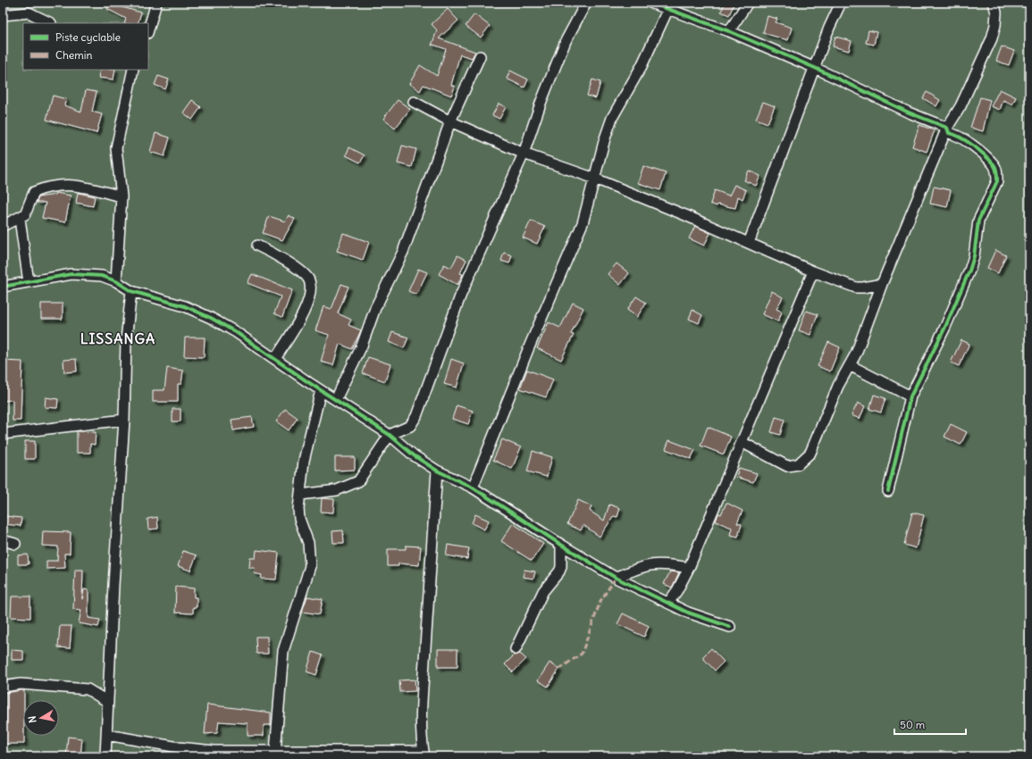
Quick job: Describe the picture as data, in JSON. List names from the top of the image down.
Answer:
{
  "districts": ["LISSANGA"],
  "legend": ["Piste cyclable", "Chemin"],
  "scale_bar": "50 m",
  "north": "left"
}
